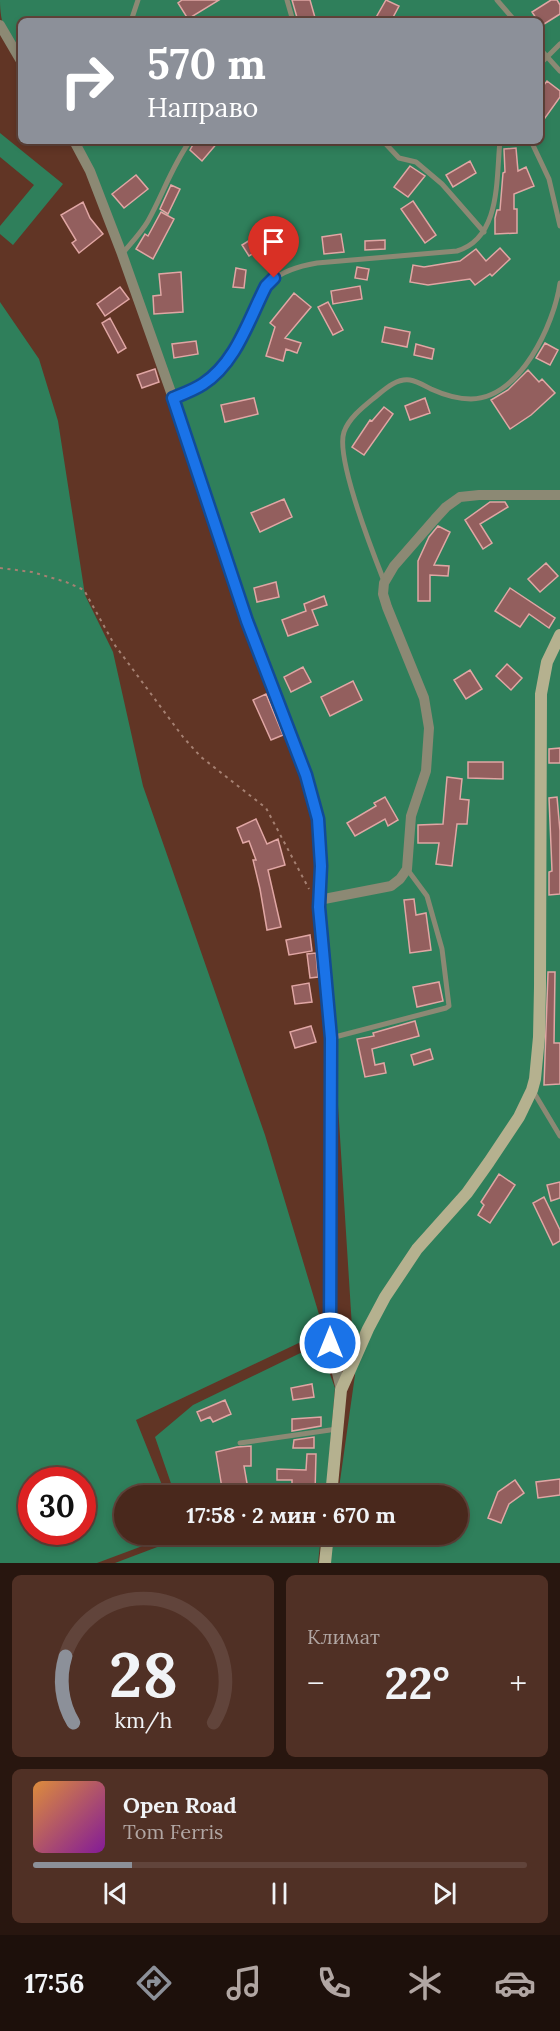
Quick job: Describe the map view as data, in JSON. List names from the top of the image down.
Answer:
{
  "page": {
    "turn": ["570 m", "Направо"],
    "limit": "30",
    "trip": "17:58 · 2 мин · 670 m",
    "tile": "Климат",
    "heat": ["−", "22°", "+"],
    "song": ["Open Road", "Tom Ferris"],
    "tabs": "17:56",
    "gauge": ["28", "km/h"]
  }
}
